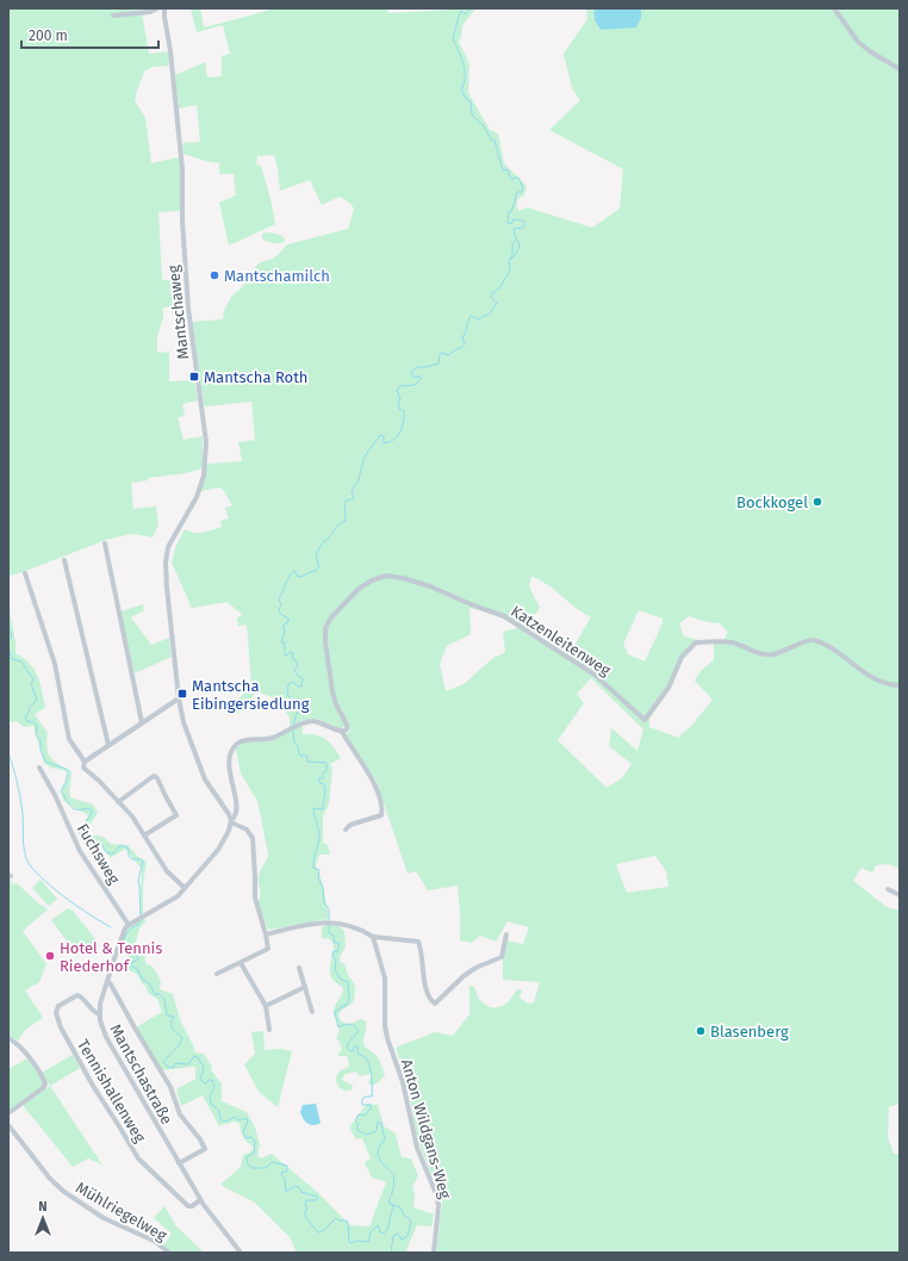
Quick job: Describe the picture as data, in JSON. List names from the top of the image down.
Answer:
{
  "streets": {
    "street": [
      "Mantschaweg",
      "Katzenleitenweg",
      "Fuchsweg",
      "Mantschastraße",
      "Tennishallenweg",
      "Anton Wildgans-Weg",
      "Mühlriegelweg"
    ]
  },
  "crossings": [
    ["Fuchsweg", "Mantschastraße"],
    ["Mantschastraße", "Tennishallenweg"]
  ],
  "places": {
    "other": [
      "Mantschamilch",
      "Bockkogel",
      "Hotel & Tennis Riederhof",
      "Blasenberg"
    ],
    "transit": ["Mantscha Roth", "Mantscha Eibingersiedlung"]
  },
  "scale_bar": "200 m",
  "north": "top"
}
